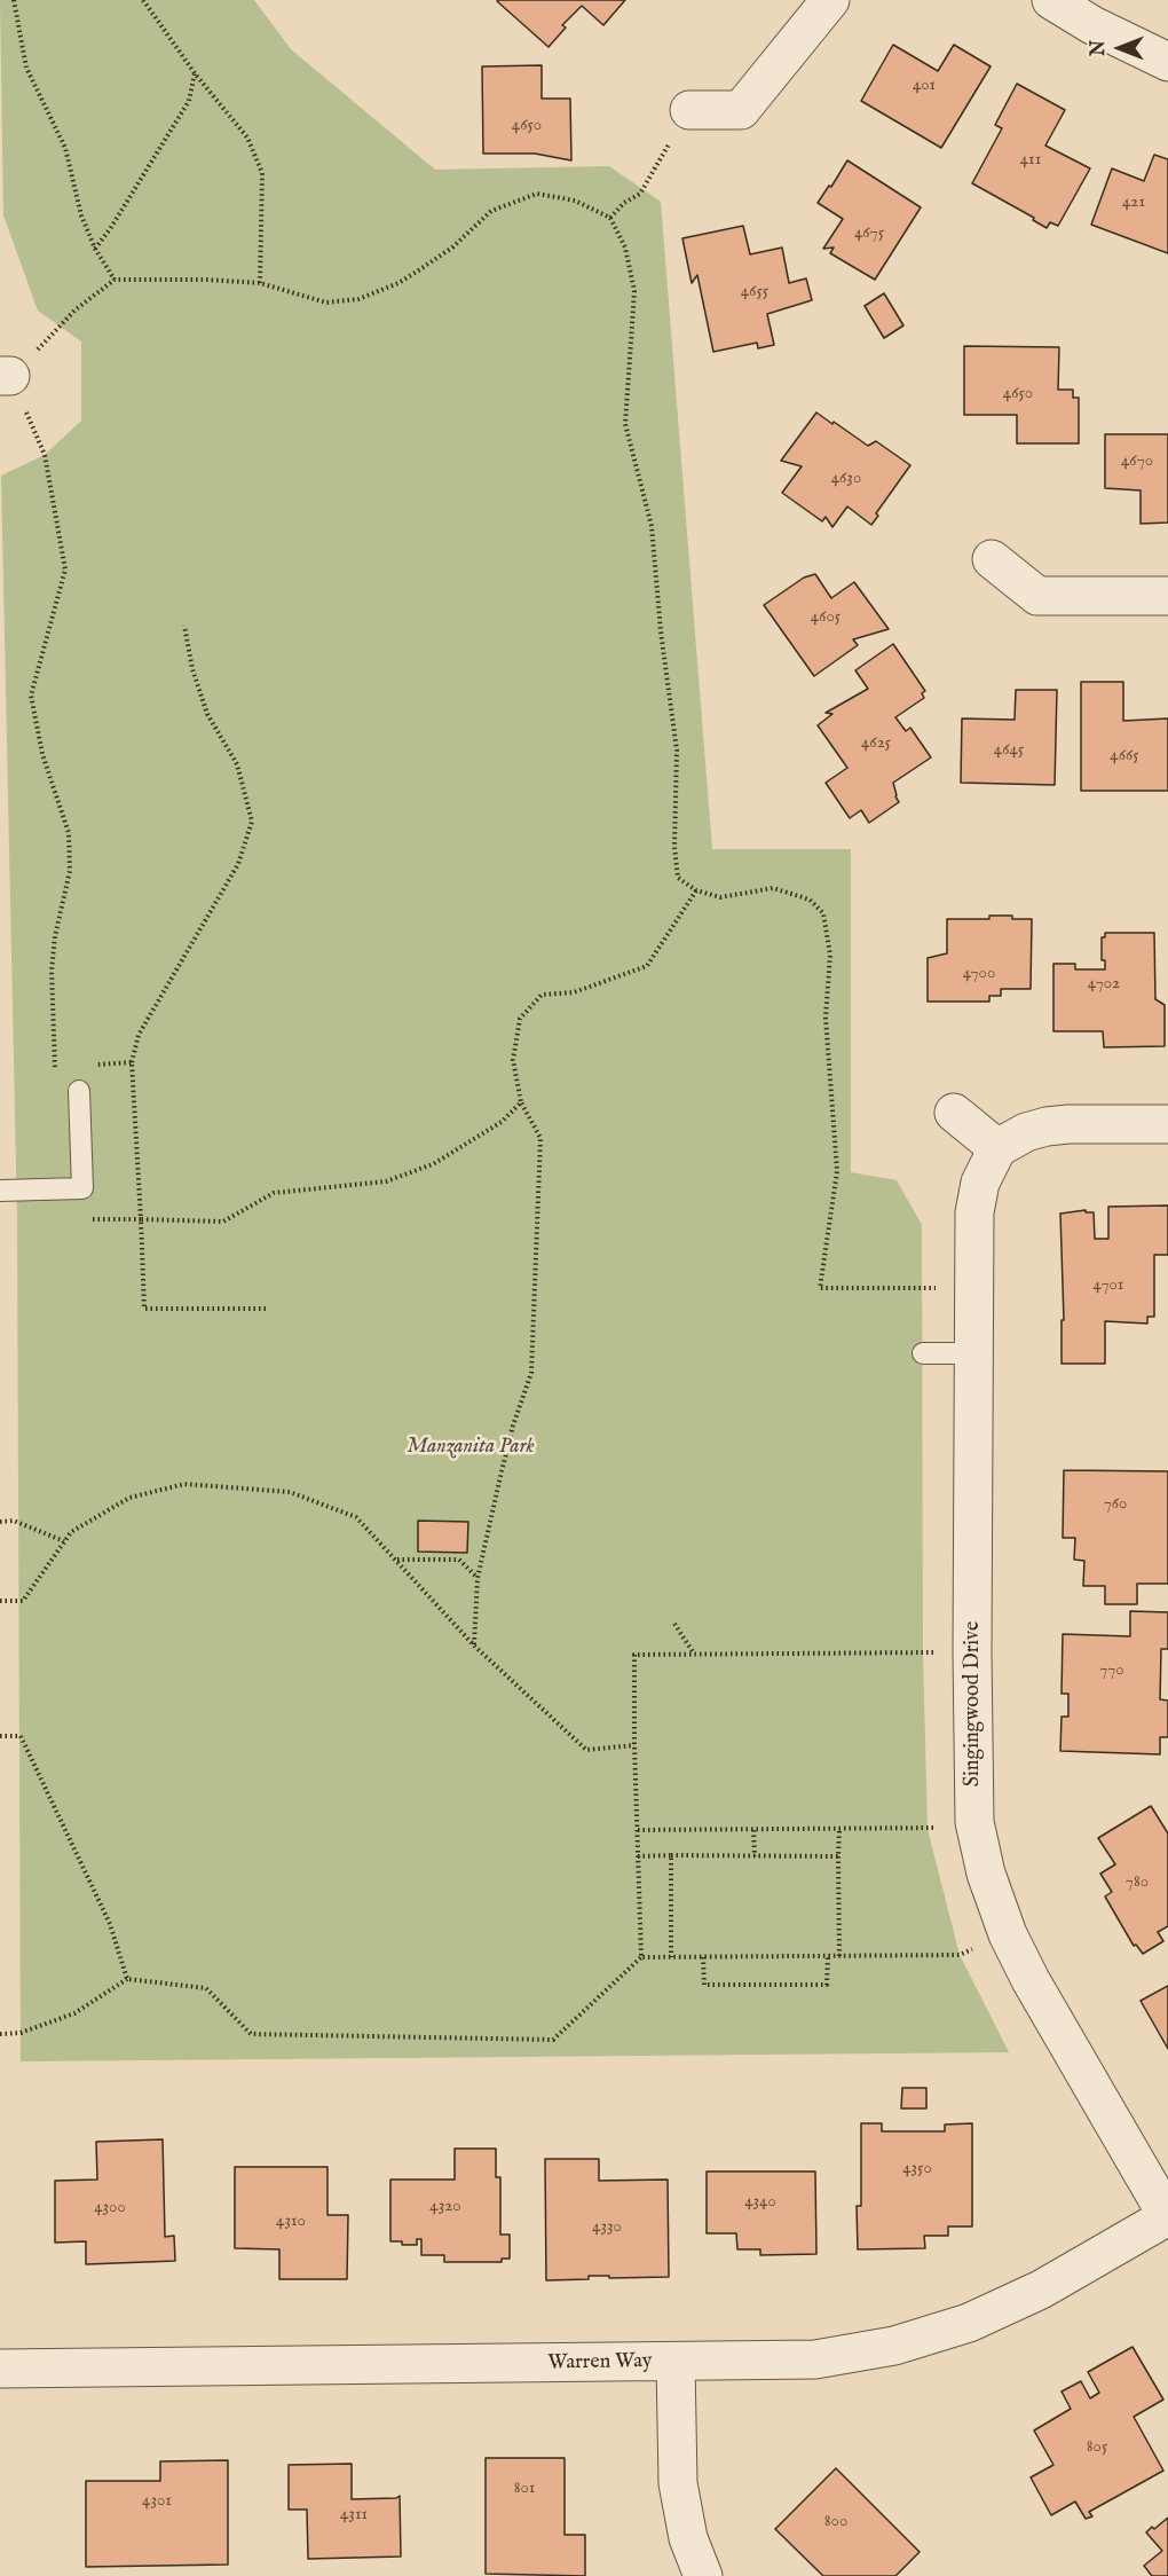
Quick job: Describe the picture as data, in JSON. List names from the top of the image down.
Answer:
{
  "streets": {
    "street": ["Singingwood Drive", "Warren Way"]
  },
  "crossings": [
    ["Singingwood Drive", "Warren Way"]
  ],
  "parks": ["Manzanita Park"],
  "house_numbers": [
    "401",
    "4650",
    "411",
    "421",
    "4675",
    "4655",
    "4650",
    "4670",
    "4630",
    "4605",
    "4625",
    "4645",
    "4665",
    "4700",
    "4702",
    "4701",
    "760",
    "770",
    "780",
    "4350",
    "4340",
    "4320",
    "4300",
    "4310",
    "4330",
    "805",
    "801",
    "4301",
    "4311",
    "800"
  ],
  "north": "left"
}
